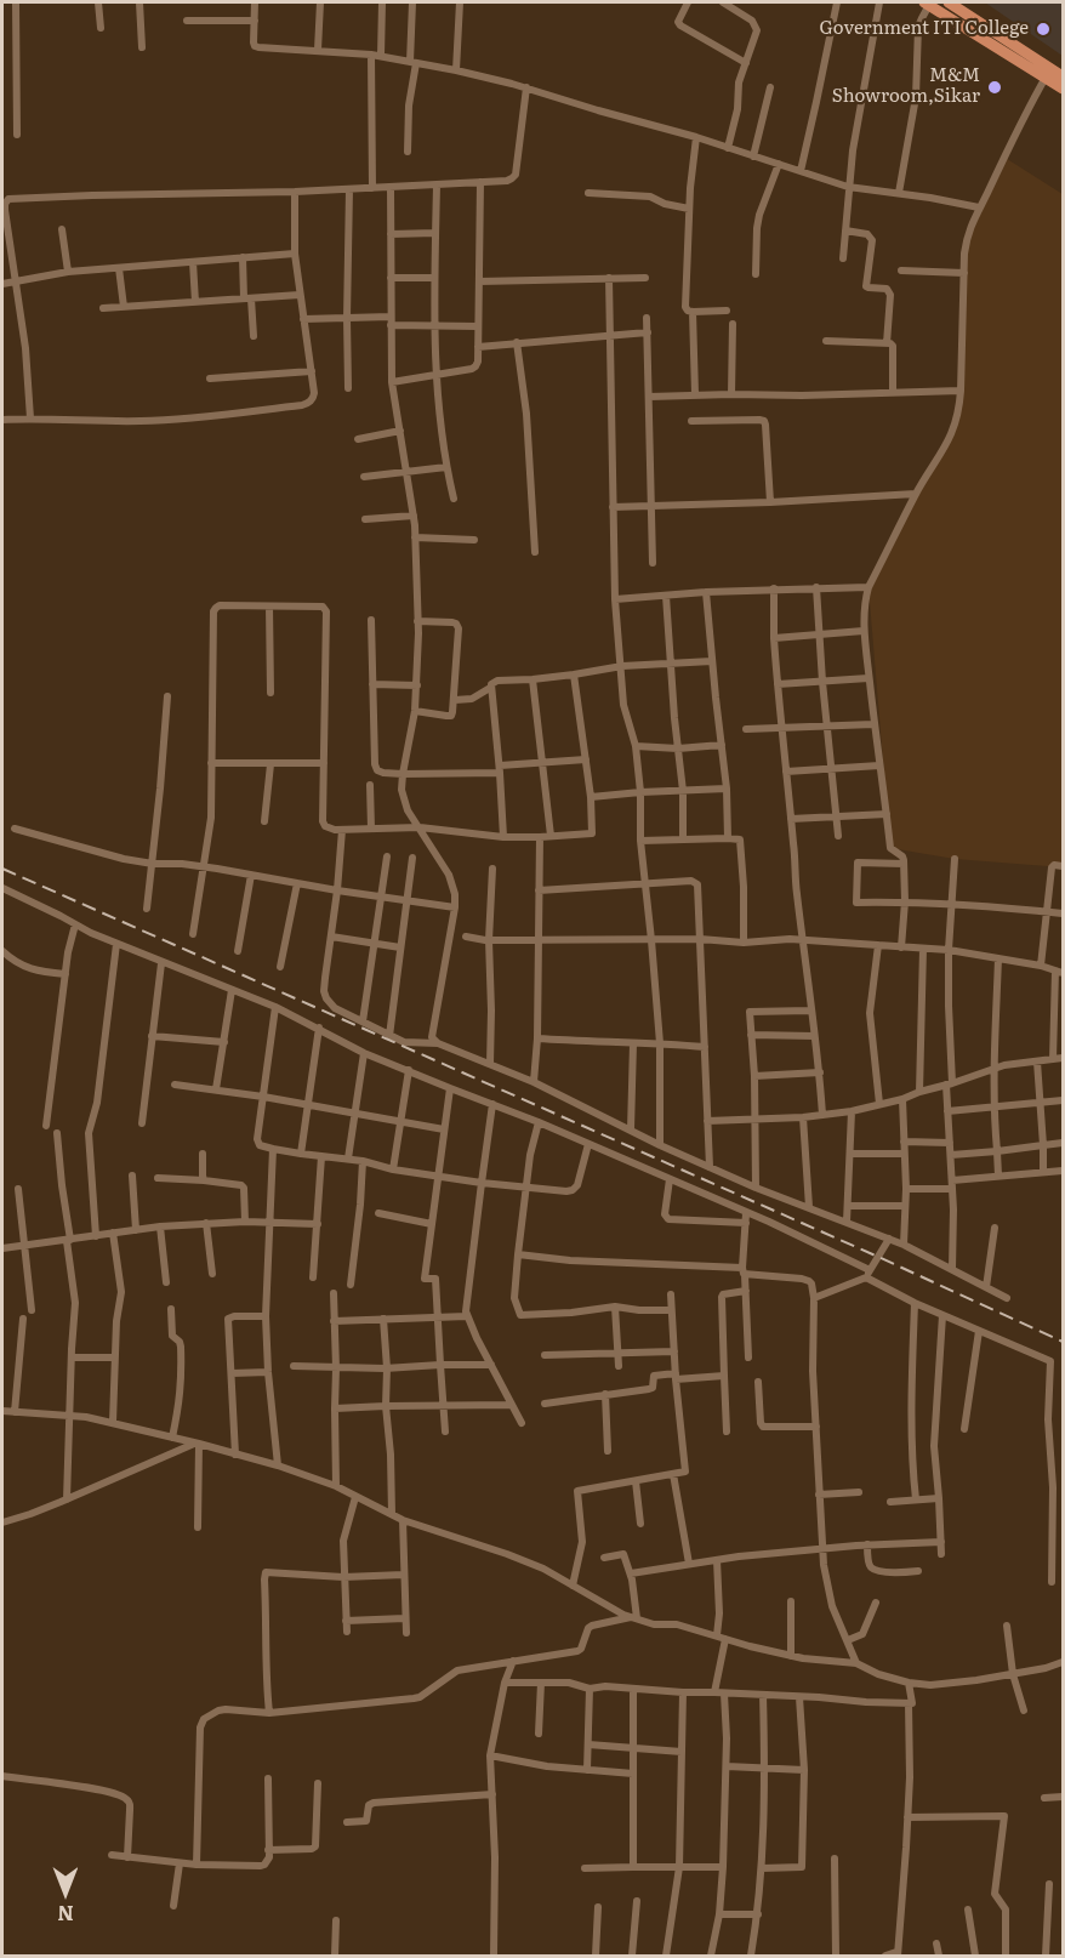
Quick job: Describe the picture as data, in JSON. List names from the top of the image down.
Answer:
{
  "places": ["Government ITI College", "M&M Showroom,Sikar"],
  "north": "bottom"
}
